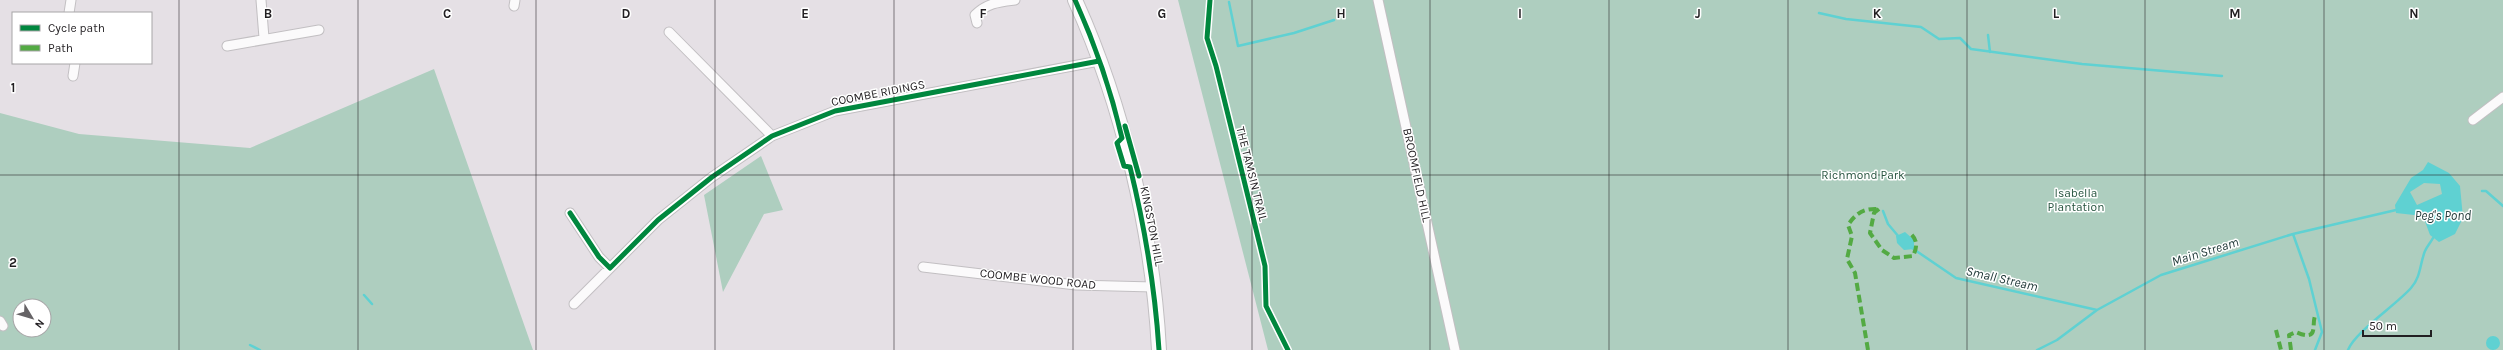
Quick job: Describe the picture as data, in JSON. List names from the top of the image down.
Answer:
{
  "streets": {
    "main road": ["KINGSTON HILL"],
    "street": ["COOMBE RIDINGS", "BROOMFIELD HILL", "COOMBE WOOD ROAD"],
    "cycle path": ["THE TAMSIN TRAIL"]
  },
  "crossings": [
    ["COOMBE RIDINGS", "KINGSTON HILL"],
    ["KINGSTON HILL", "COOMBE WOOD ROAD"]
  ],
  "water": ["Peg's Pond", "Main Stream", "Small Stream"],
  "parks": ["Richmond Park", "Isabella Plantation"],
  "legend": ["Cycle path", "Path"],
  "scale_bar": "50 m",
  "north": "bottom right",
  "grid": {
    "columns": [
      "B",
      "C",
      "D",
      "E",
      "F",
      "G",
      "H",
      "I",
      "J",
      "K",
      "L",
      "M",
      "N"
    ],
    "rows": ["1", "2"]
  }
}
